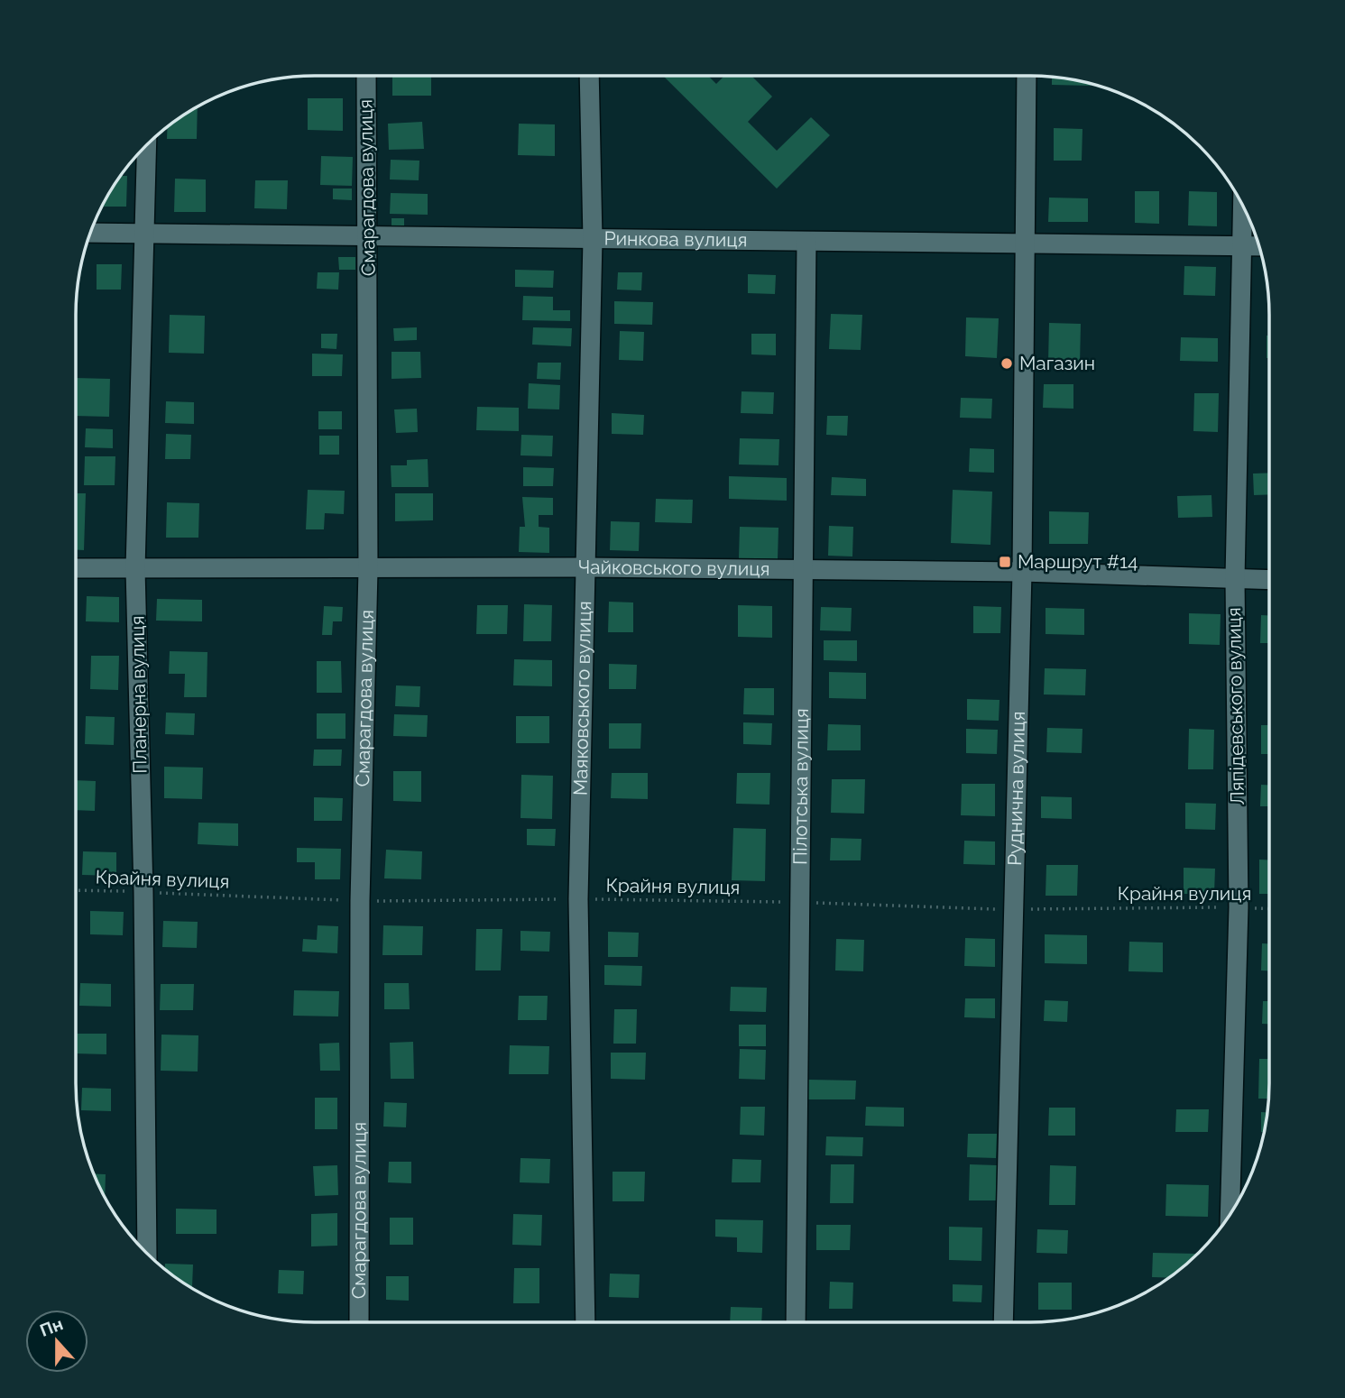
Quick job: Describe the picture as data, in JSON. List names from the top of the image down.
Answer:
{
  "streets": {
    "street": [
      "Смарагдова вулиця",
      "Ринкова вулиця",
      "Чайковського вулиця",
      "Планерна вулиця",
      "Маяковського вулиця",
      "Ляпідевського вулиця",
      "Пілотська вулиця",
      "Руднична вулиця"
    ],
    "path": ["Крайня вулиця"]
  },
  "crossings": [
    ["Смарагдова вулиця", "Ринкова вулиця"],
    ["Смарагдова вулиця", "Чайковського вулиця"],
    ["Смарагдова вулиця", "Крайня вулиця"],
    ["Ринкова вулиця", "Планерна вулиця"],
    ["Ринкова вулиця", "Маяковського вулиця"],
    ["Ринкова вулиця", "Ляпідевського вулиця"],
    ["Ринкова вулиця", "Пілотська вулиця"],
    ["Ринкова вулиця", "Руднична вулиця"],
    ["Чайковського вулиця", "Планерна вулиця"],
    ["Чайковського вулиця", "Маяковського вулиця"],
    ["Чайковського вулиця", "Ляпідевського вулиця"],
    ["Чайковського вулиця", "Пілотська вулиця"],
    ["Чайковського вулиця", "Руднична вулиця"],
    ["Планерна вулиця", "Крайня вулиця"],
    ["Маяковського вулиця", "Крайня вулиця"],
    ["Ляпідевського вулиця", "Крайня вулиця"],
    ["Пілотська вулиця", "Крайня вулиця"],
    ["Руднична вулиця", "Крайня вулиця"]
  ],
  "places": {
    "other": ["Магазин"],
    "transit": ["Маршрут #14"]
  },
  "north": "top"
}
